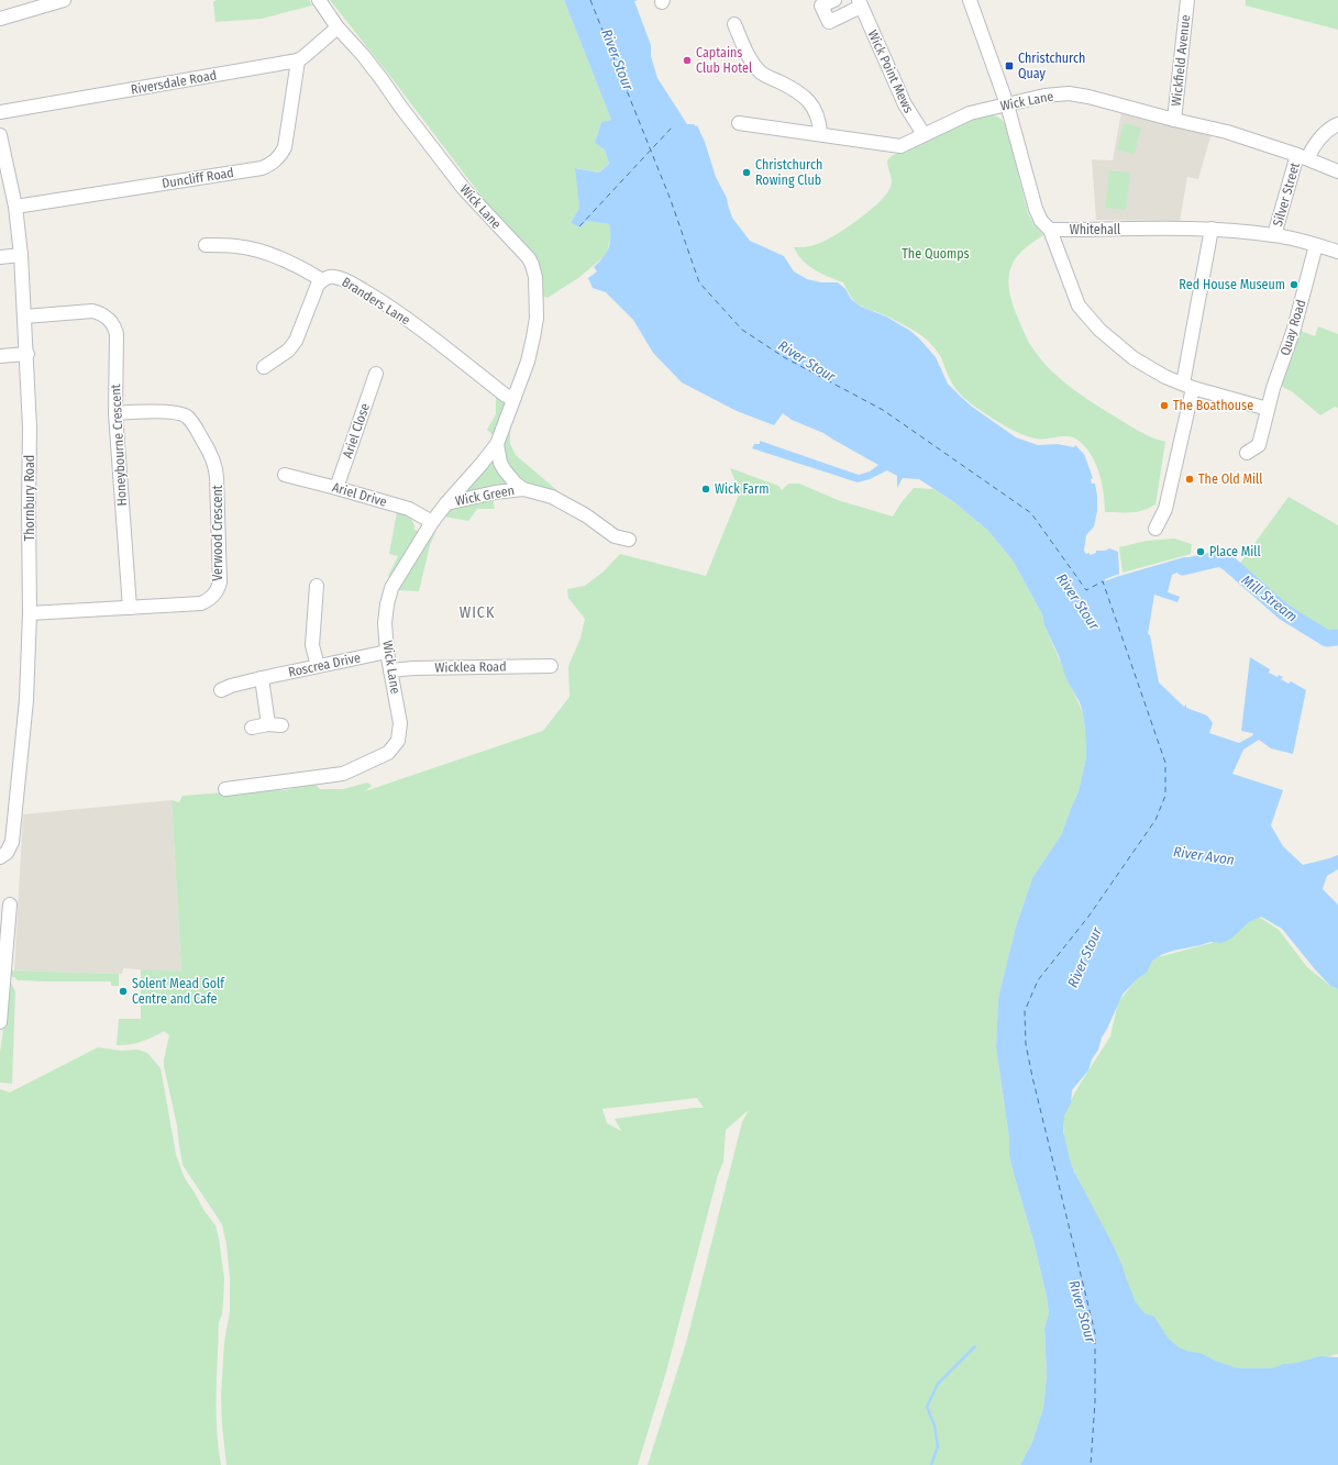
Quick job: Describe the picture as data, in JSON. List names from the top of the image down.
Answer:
{
  "streets": {
    "street": [
      "Wickfield Avenue",
      "Wick Point Mews",
      "Riversdale Road",
      "Wick Lane",
      "Duncliff Road",
      "Silver Street",
      "Whitehall",
      "Branders Lane",
      "Quay Road",
      "Ariel Close",
      "Honeybourne Crescent",
      "Ariel Drive",
      "Wick Green",
      "Thornbury Road",
      "Verwood Crescent",
      "Roscrea Drive",
      "Wicklea Road"
    ]
  },
  "crossings": [
    ["Wickfield Avenue", "Wick Lane"],
    ["Wick Point Mews", "Wick Lane"],
    ["Riversdale Road", "Wick Lane"],
    ["Riversdale Road", "Duncliff Road"],
    ["Wick Lane", "Silver Street"],
    ["Wick Lane", "Branders Lane"],
    ["Wick Lane", "Ariel Drive"],
    ["Wick Lane", "Wick Green"],
    ["Wick Lane", "Roscrea Drive"],
    ["Wick Lane", "Wicklea Road"],
    ["Duncliff Road", "Thornbury Road"],
    ["Silver Street", "Whitehall"],
    ["Whitehall", "Quay Road"],
    ["Ariel Close", "Ariel Drive"],
    ["Honeybourne Crescent", "Thornbury Road"],
    ["Honeybourne Crescent", "Verwood Crescent"],
    ["Thornbury Road", "Verwood Crescent"]
  ],
  "districts": ["WICK"],
  "water": ["River Stour", "Mill Stream", "River Avon"],
  "parks": ["The Quomps"],
  "places": {
    "other": [
      "Captains Club Hotel",
      "Christchurch Rowing Club",
      "Red House Museum",
      "The Boathouse",
      "The Old Mill",
      "Wick Farm",
      "Place Mill",
      "Solent Mead Golf Centre and Cafe"
    ],
    "transit": ["Christchurch Quay"]
  }
}
